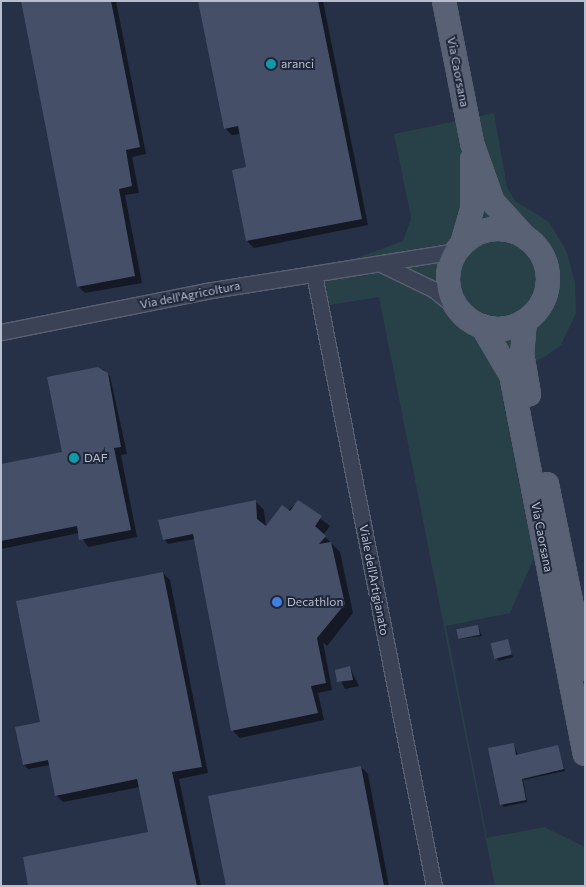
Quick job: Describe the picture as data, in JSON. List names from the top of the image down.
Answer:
{
  "streets": {
    "main road": ["Via Caorsana"],
    "street": ["Via dell'Agricoltura", "Viale dell'Artigianato"]
  },
  "crossings": [
    ["Via Caorsana", "Via dell'Agricoltura"],
    ["Via dell'Agricoltura", "Viale dell'Artigianato"]
  ],
  "places": ["aranci", "DAF", "Decathlon"]
}
